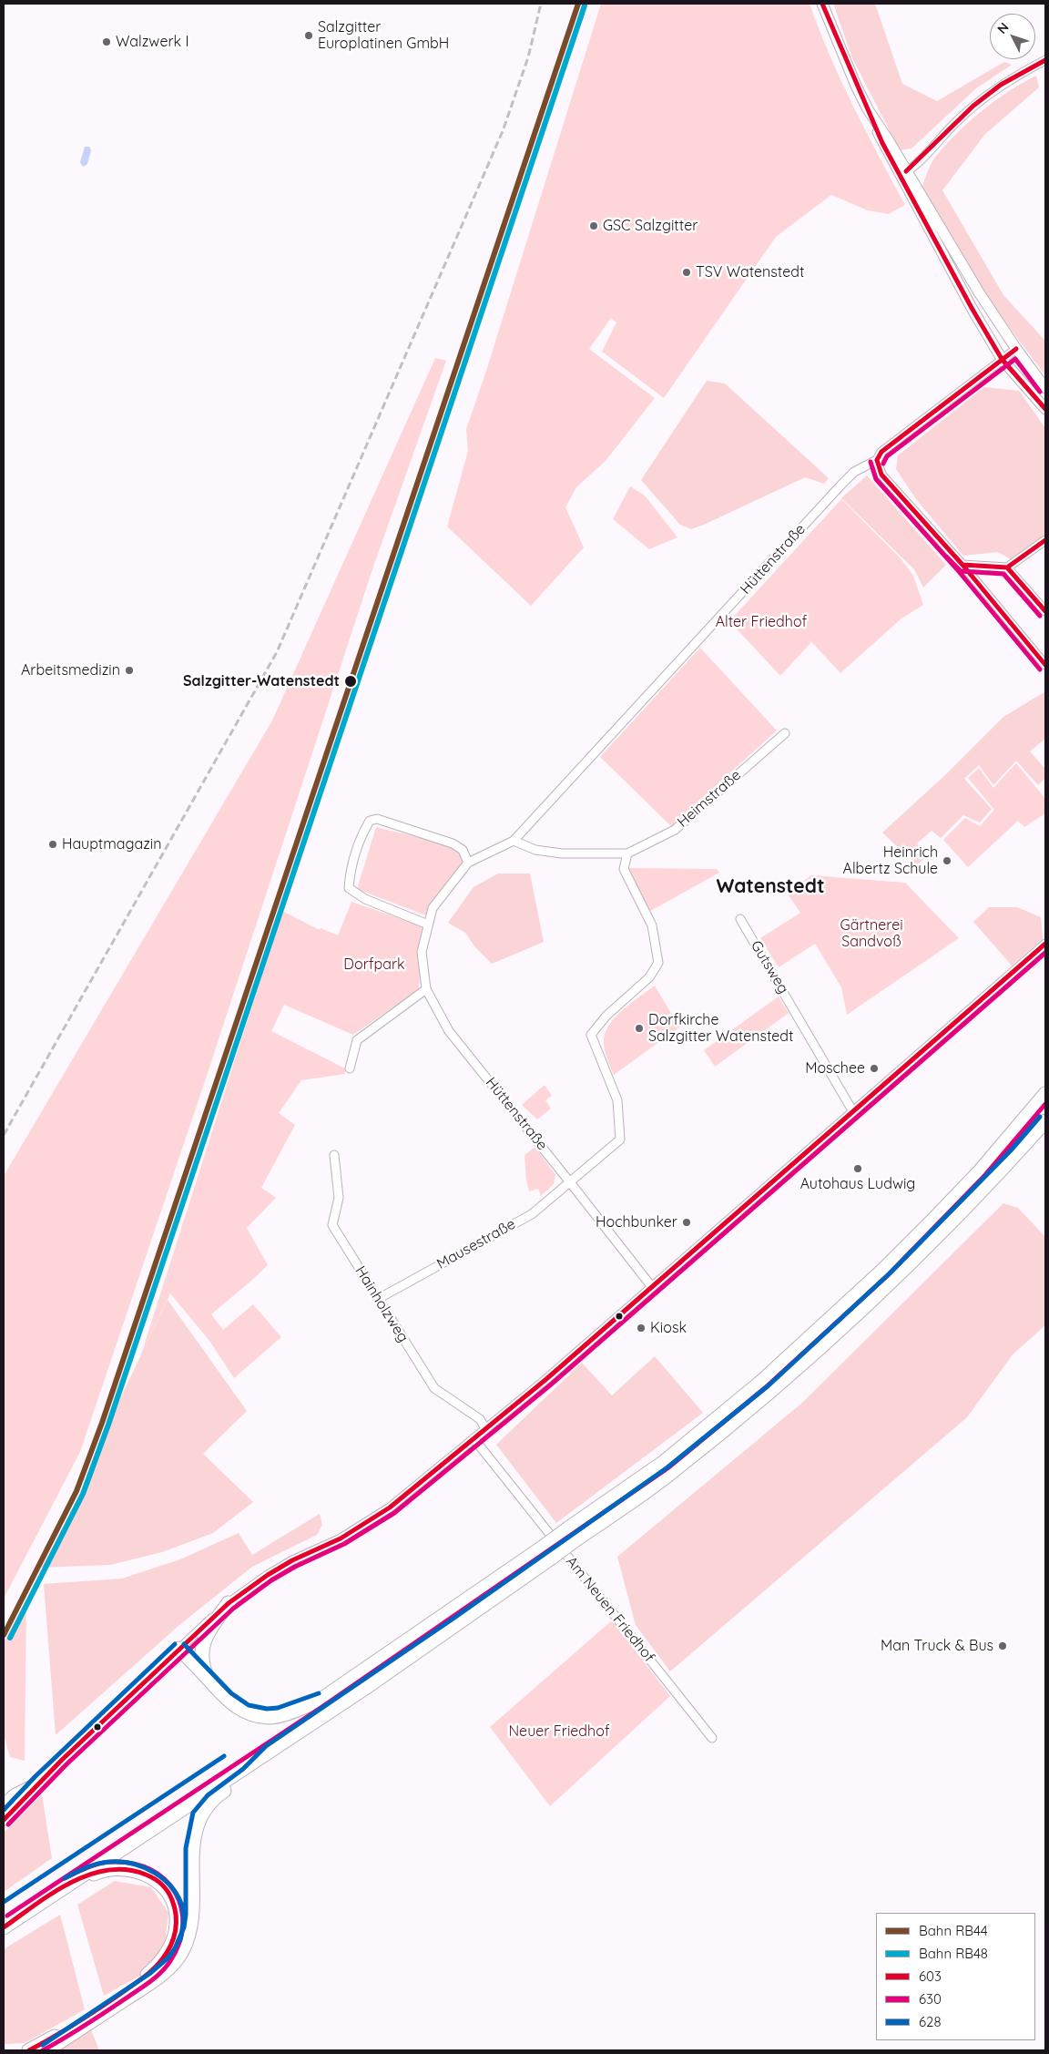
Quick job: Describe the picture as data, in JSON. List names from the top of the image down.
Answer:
{
  "streets": {
    "street": [
      "Hüttenstraße",
      "Heimstraße",
      "Gutsweg",
      "Mausestraße",
      "Hainholzweg",
      "Am Neuen Friedhof"
    ]
  },
  "crossings": [
    ["Hüttenstraße", "Mausestraße"],
    ["Heimstraße", "Mausestraße"],
    ["Mausestraße", "Hainholzweg"]
  ],
  "districts": ["Watenstedt"],
  "parks": [
    "Alter Friedhof",
    "Gärtnerei Sandvoß",
    "Dorfpark",
    "Neuer Friedhof"
  ],
  "places": [
    "Salzgitter Europlatinen GmbH",
    "Walzwerk I",
    "GSC Salzgitter",
    "TSV Watenstedt",
    "Arbeitsmedizin",
    "Salzgitter-Watenstedt",
    "Hauptmagazin",
    "Heinrich Albertz Schule",
    "Dorfkirche Salzgitter Watenstedt",
    "Moschee",
    "Autohaus Ludwig",
    "Hochbunker",
    "Kiosk",
    "Man Truck & Bus"
  ],
  "lines": [
    "rail line RB44",
    "transit line 603",
    "rail line RB48",
    "transit line 630",
    "transit line 628"
  ],
  "legend": [
    "Bahn RB44",
    "Bahn RB48",
    "603",
    "630",
    "628"
  ],
  "north": "top left"
}
